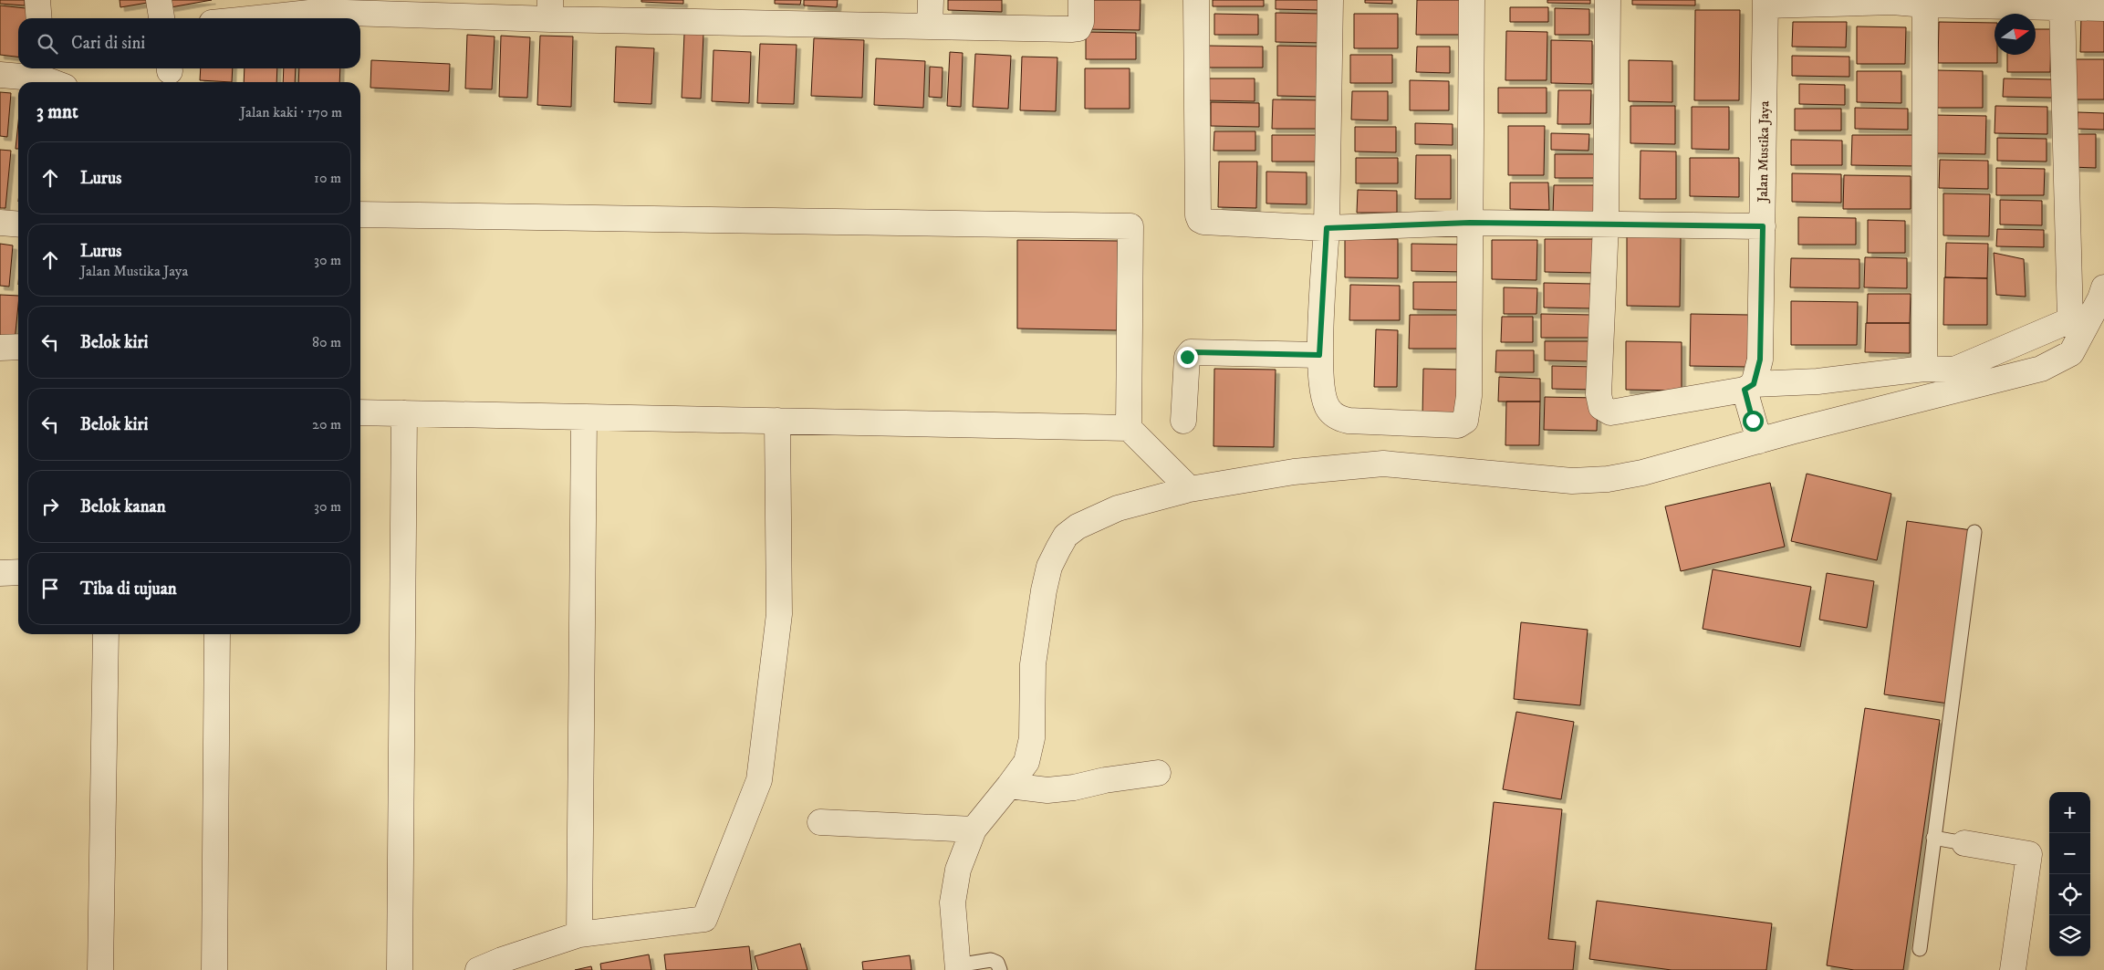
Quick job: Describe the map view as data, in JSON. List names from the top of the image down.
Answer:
{
  "streets": {
    "street": ["Jalan Mustika Jaya"]
  },
  "north": "right",
  "page": {
    "search": "Cari di sini",
    "heading": ["3 mnt", "Jalan kaki · 170 m"],
    "list": [
      ["Lurus", "10 m"],
      ["Lurus", "Jalan Mustika Jaya", "30 m"],
      ["Belok kiri", "80 m"],
      ["Belok kiri", "20 m"],
      ["Belok kanan", "30 m"],
      "Tiba di tujuan"
    ],
    "map_buttons": ["+", "−"]
  }
}
